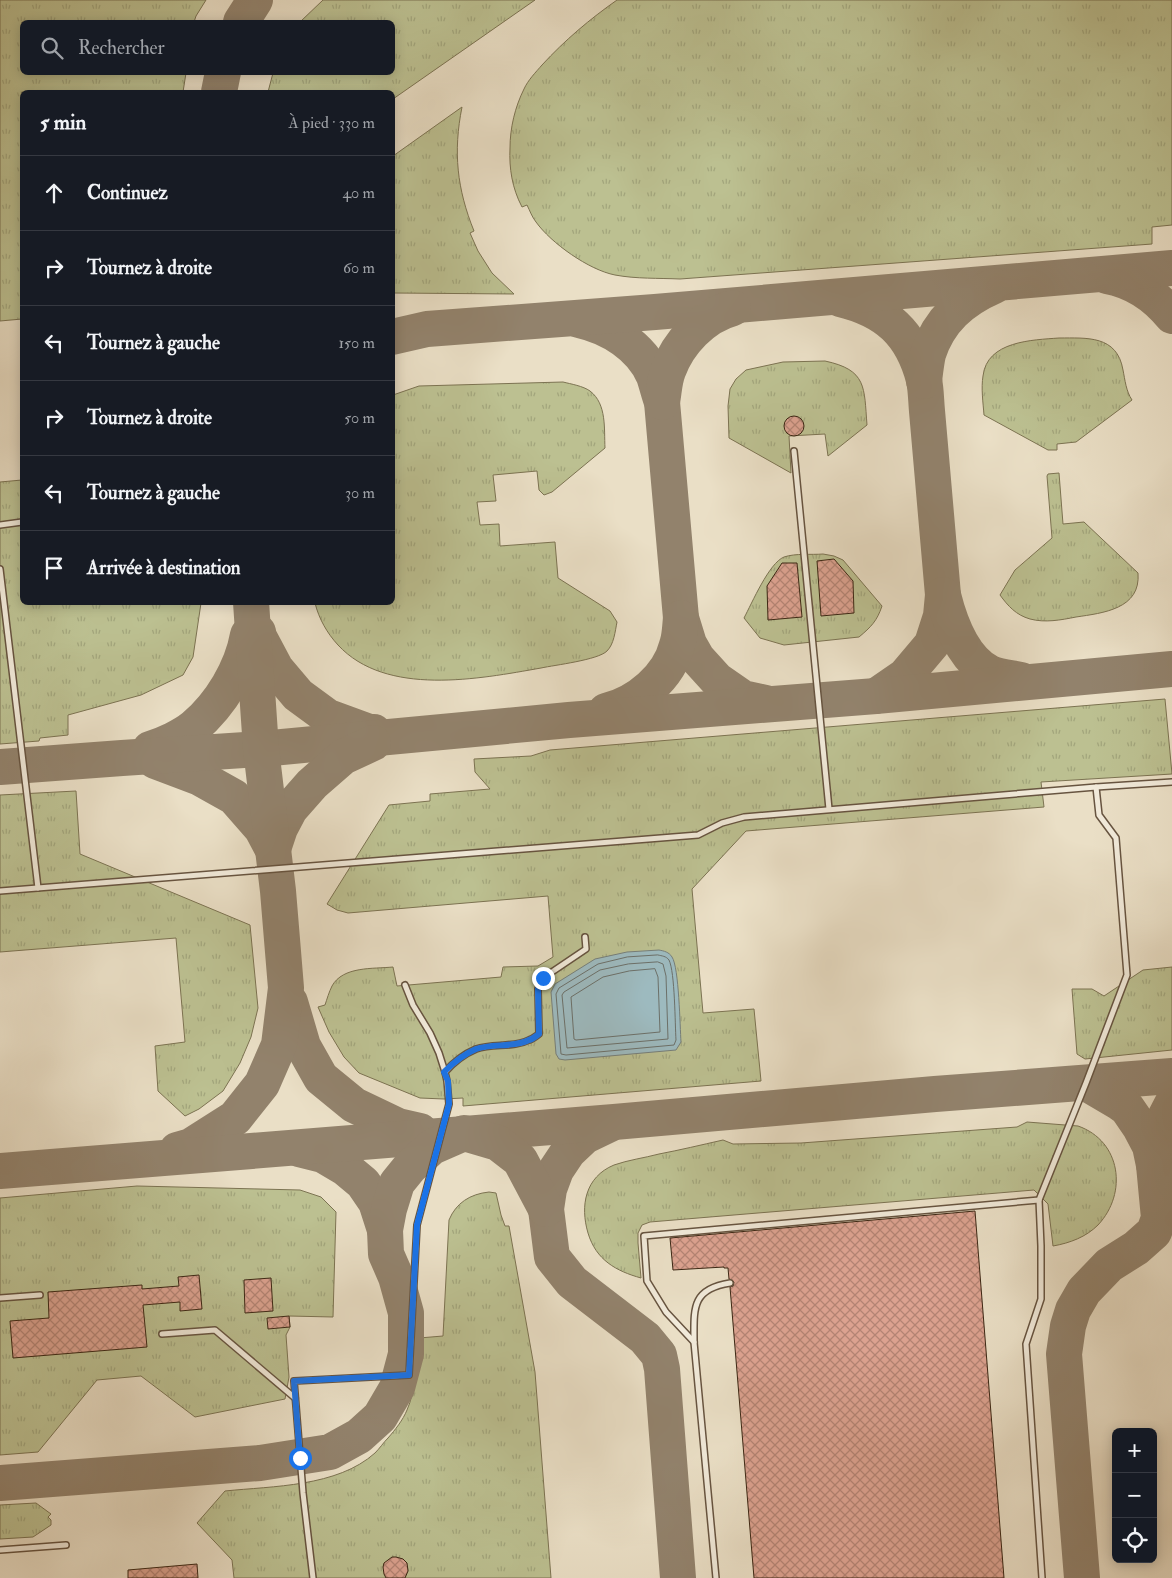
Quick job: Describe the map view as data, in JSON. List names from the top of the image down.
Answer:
{
  "page": {
    "search": "Rechercher",
    "heading": ["5 min", "À pied · 330 m"],
    "list": [
      ["Continuez", "40 m"],
      ["Tournez à droite", "60 m"],
      ["Tournez à gauche", "150 m"],
      ["Tournez à droite", "50 m"],
      ["Tournez à gauche", "30 m"],
      "Arrivée à destination"
    ],
    "map_buttons": ["+", "−"]
  }
}
